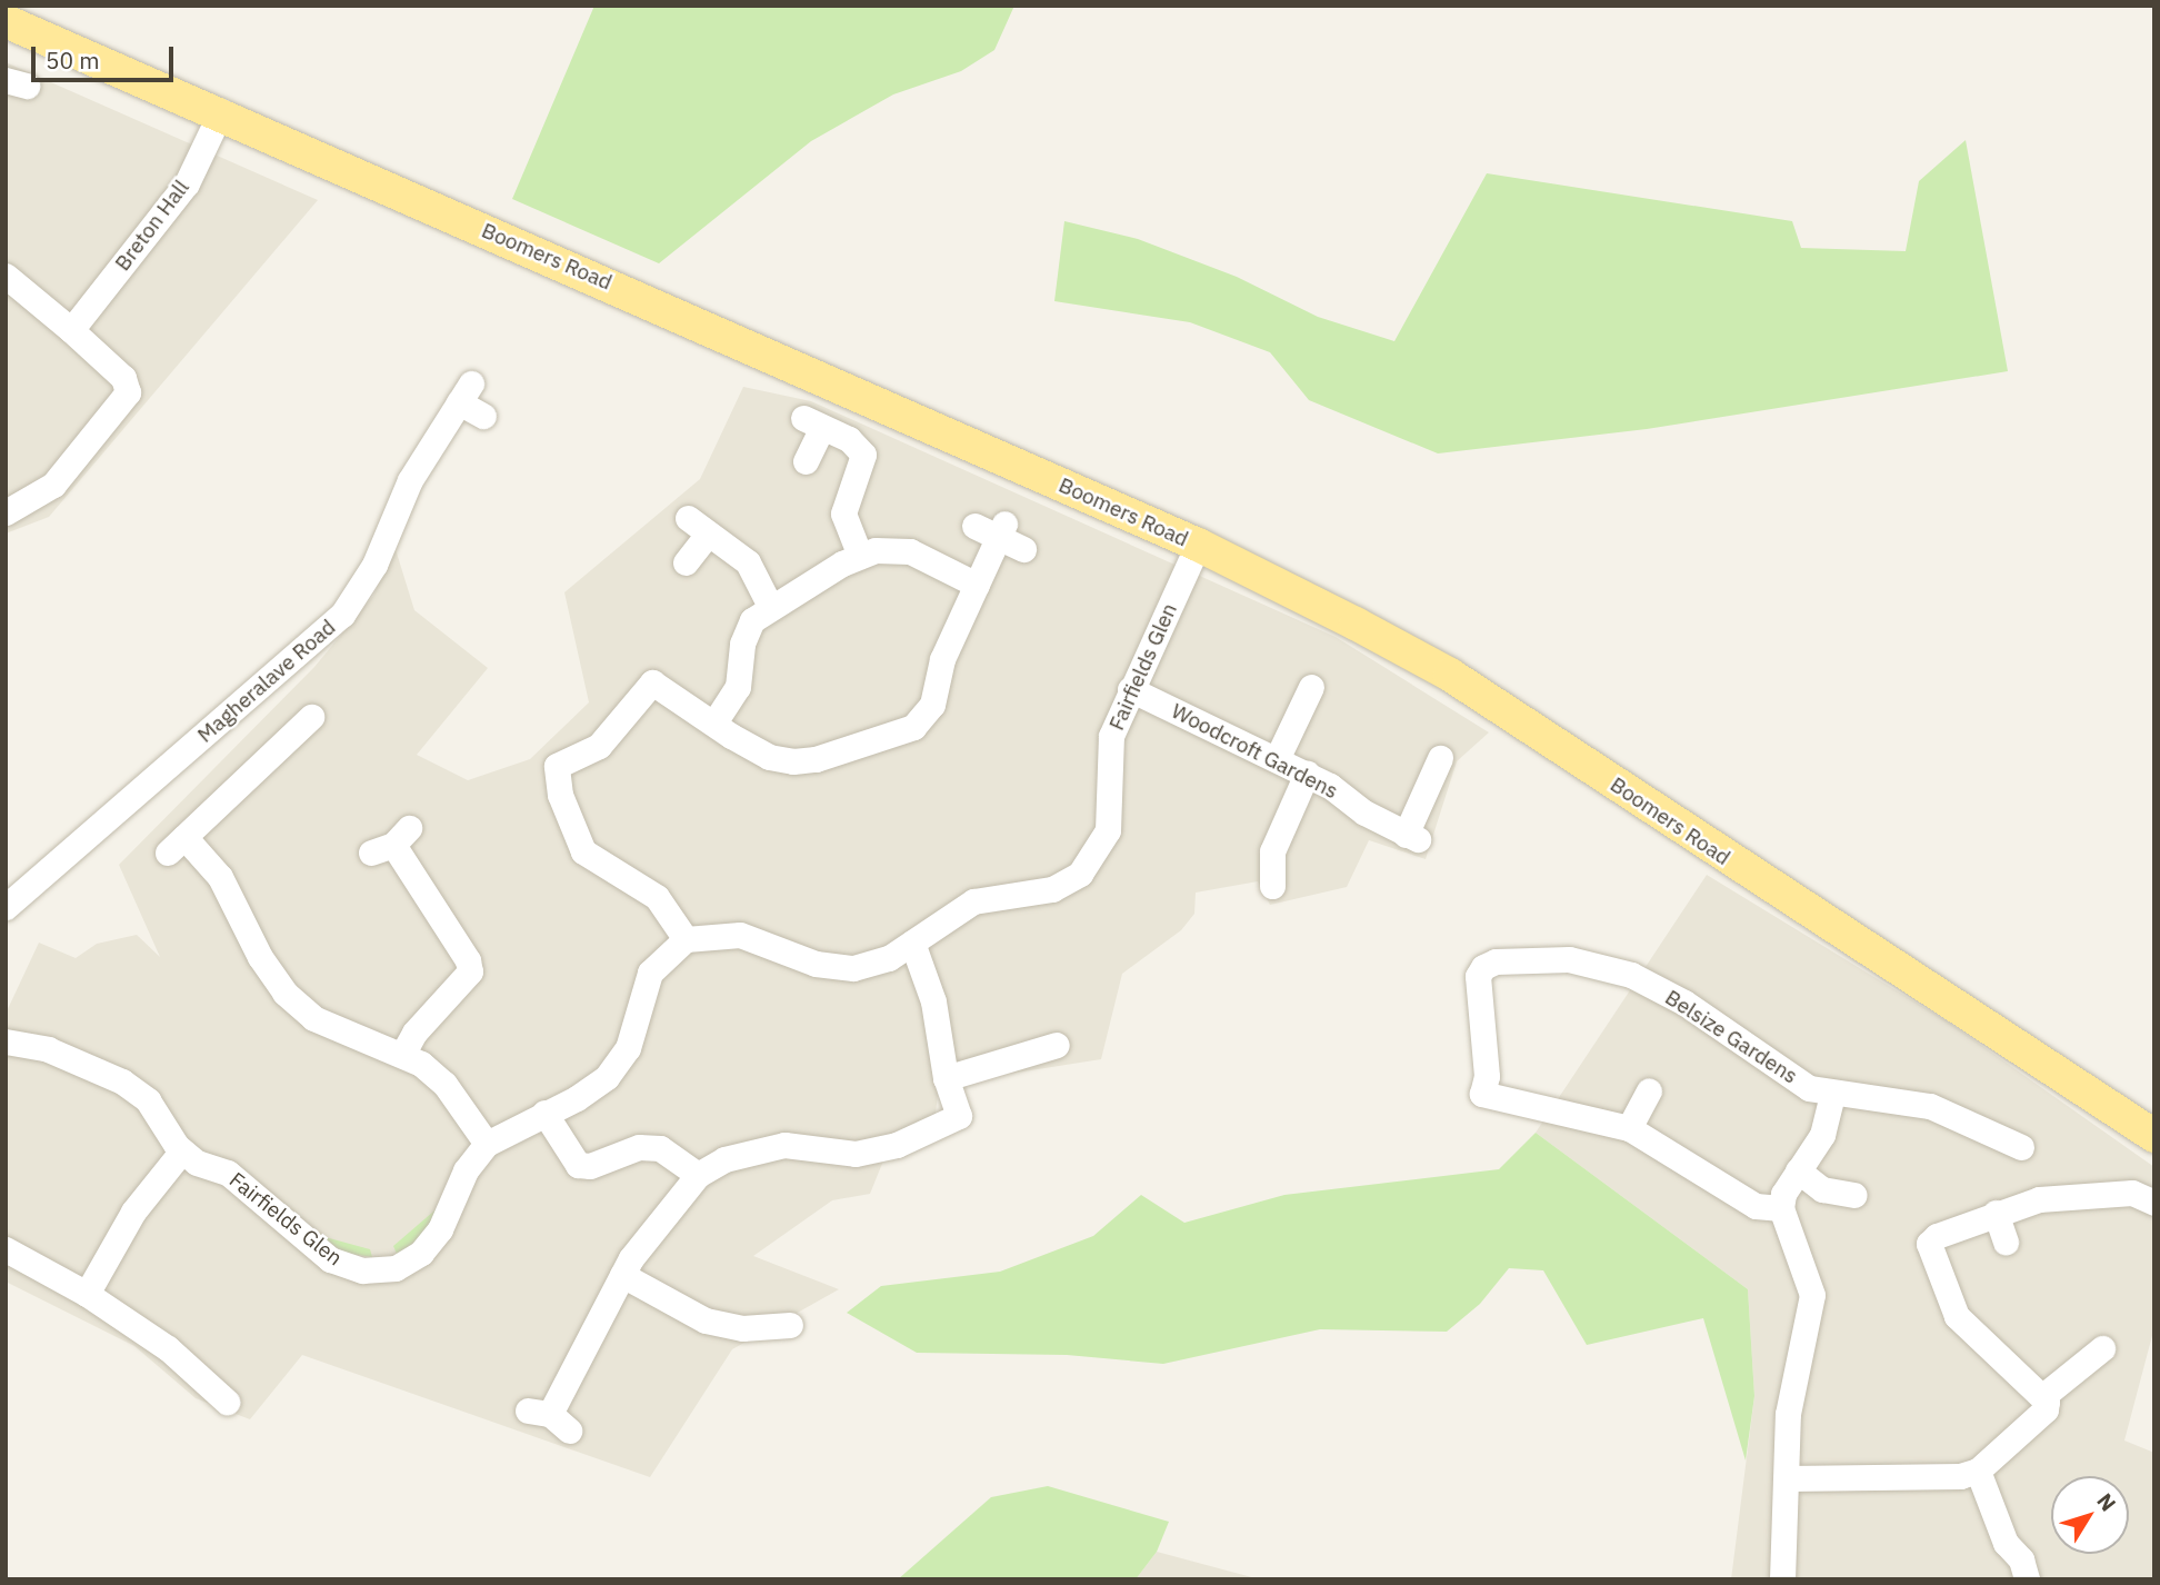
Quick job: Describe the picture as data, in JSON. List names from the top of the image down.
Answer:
{
  "streets": {
    "main road": ["Boomers Road"],
    "street": [
      "Breton Hall",
      "Fairfields Glen",
      "Magheralave Road",
      "Woodcroft Gardens",
      "Belsize Gardens"
    ]
  },
  "crossings": [
    ["Breton Hall", "Boomers Road"],
    ["Boomers Road", "Fairfields Glen"],
    ["Fairfields Glen", "Woodcroft Gardens"]
  ],
  "scale_bar": "50 m",
  "north": "top right"
}
